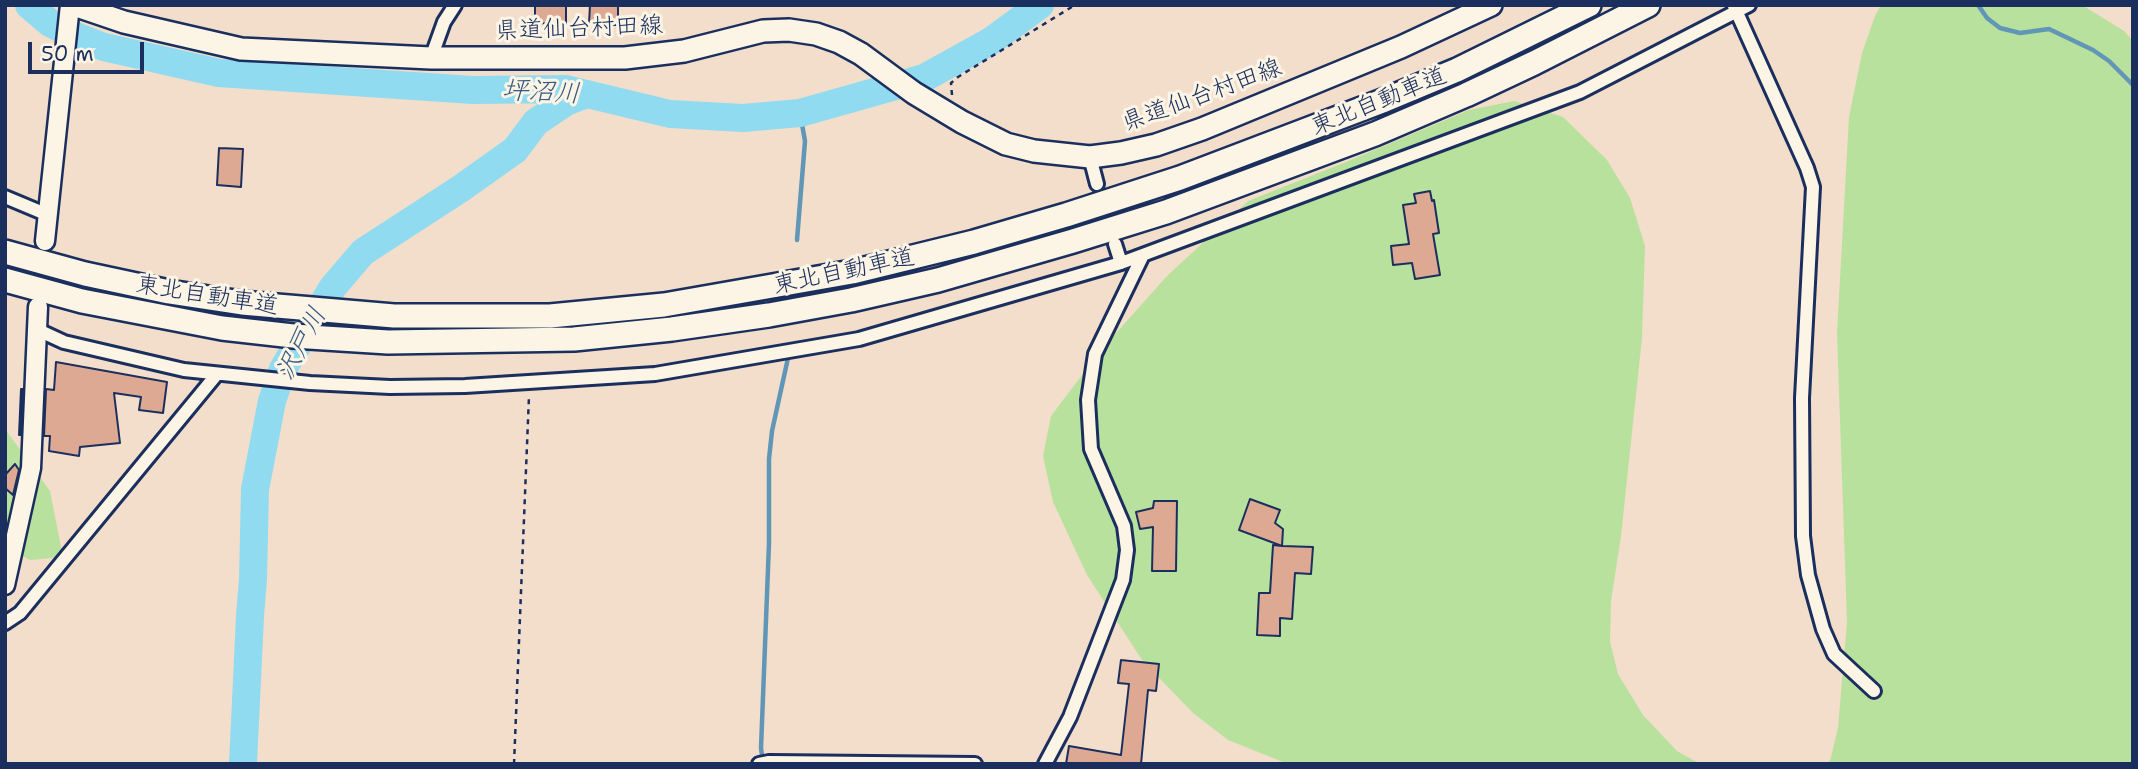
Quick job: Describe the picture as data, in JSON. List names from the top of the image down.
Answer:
{
  "streets": {
    "highway": ["東北自動車道"],
    "main road": ["県道仙台村田線"]
  },
  "water": ["坪沼川", "沢戸川"],
  "scale_bar": "50 m"
}
